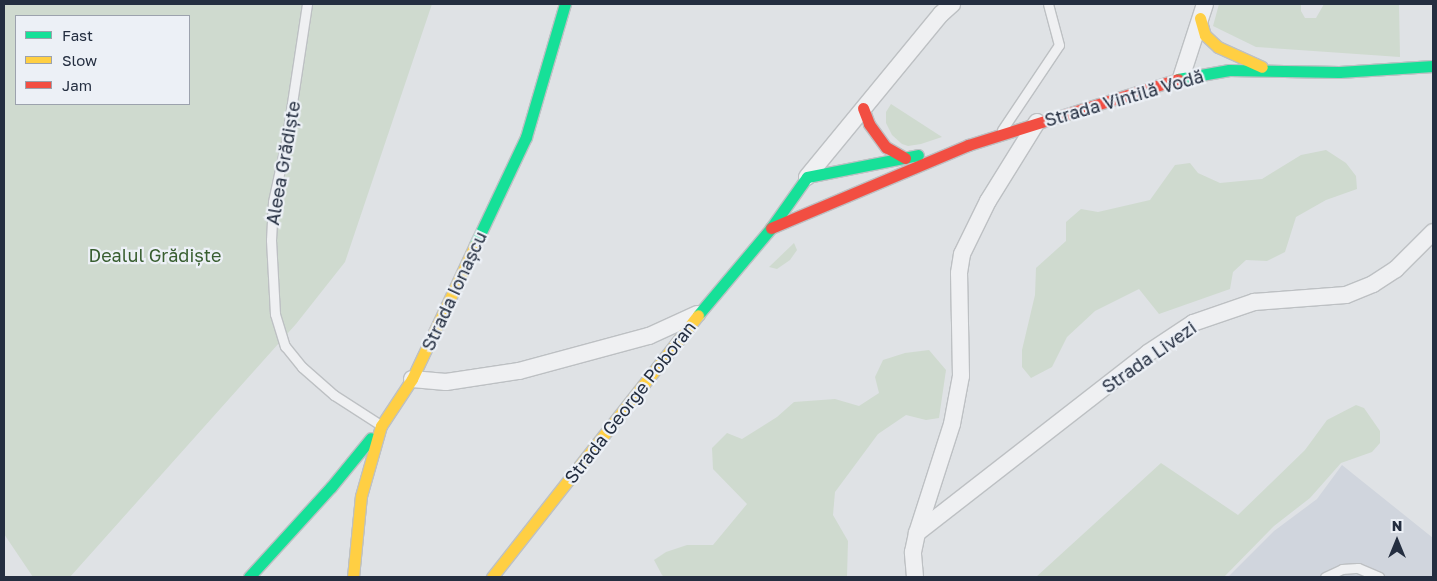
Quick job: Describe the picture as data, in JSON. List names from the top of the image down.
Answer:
{
  "streets": {
    "main road": ["Strada Vintilă Vodă", "Strada Ionașcu", "Strada George Poboran"],
    "street": ["Strada Livezi"],
    "lane": ["Aleea Grădiște"]
  },
  "crossings": [
    ["Strada Vintilă Vodă", "Strada George Poboran"],
    ["Aleea Grădiște", "Strada Ionașcu"]
  ],
  "parks": ["Dealul Grădiște"],
  "legend": ["Fast", "Slow", "Jam"],
  "north": "top"
}
